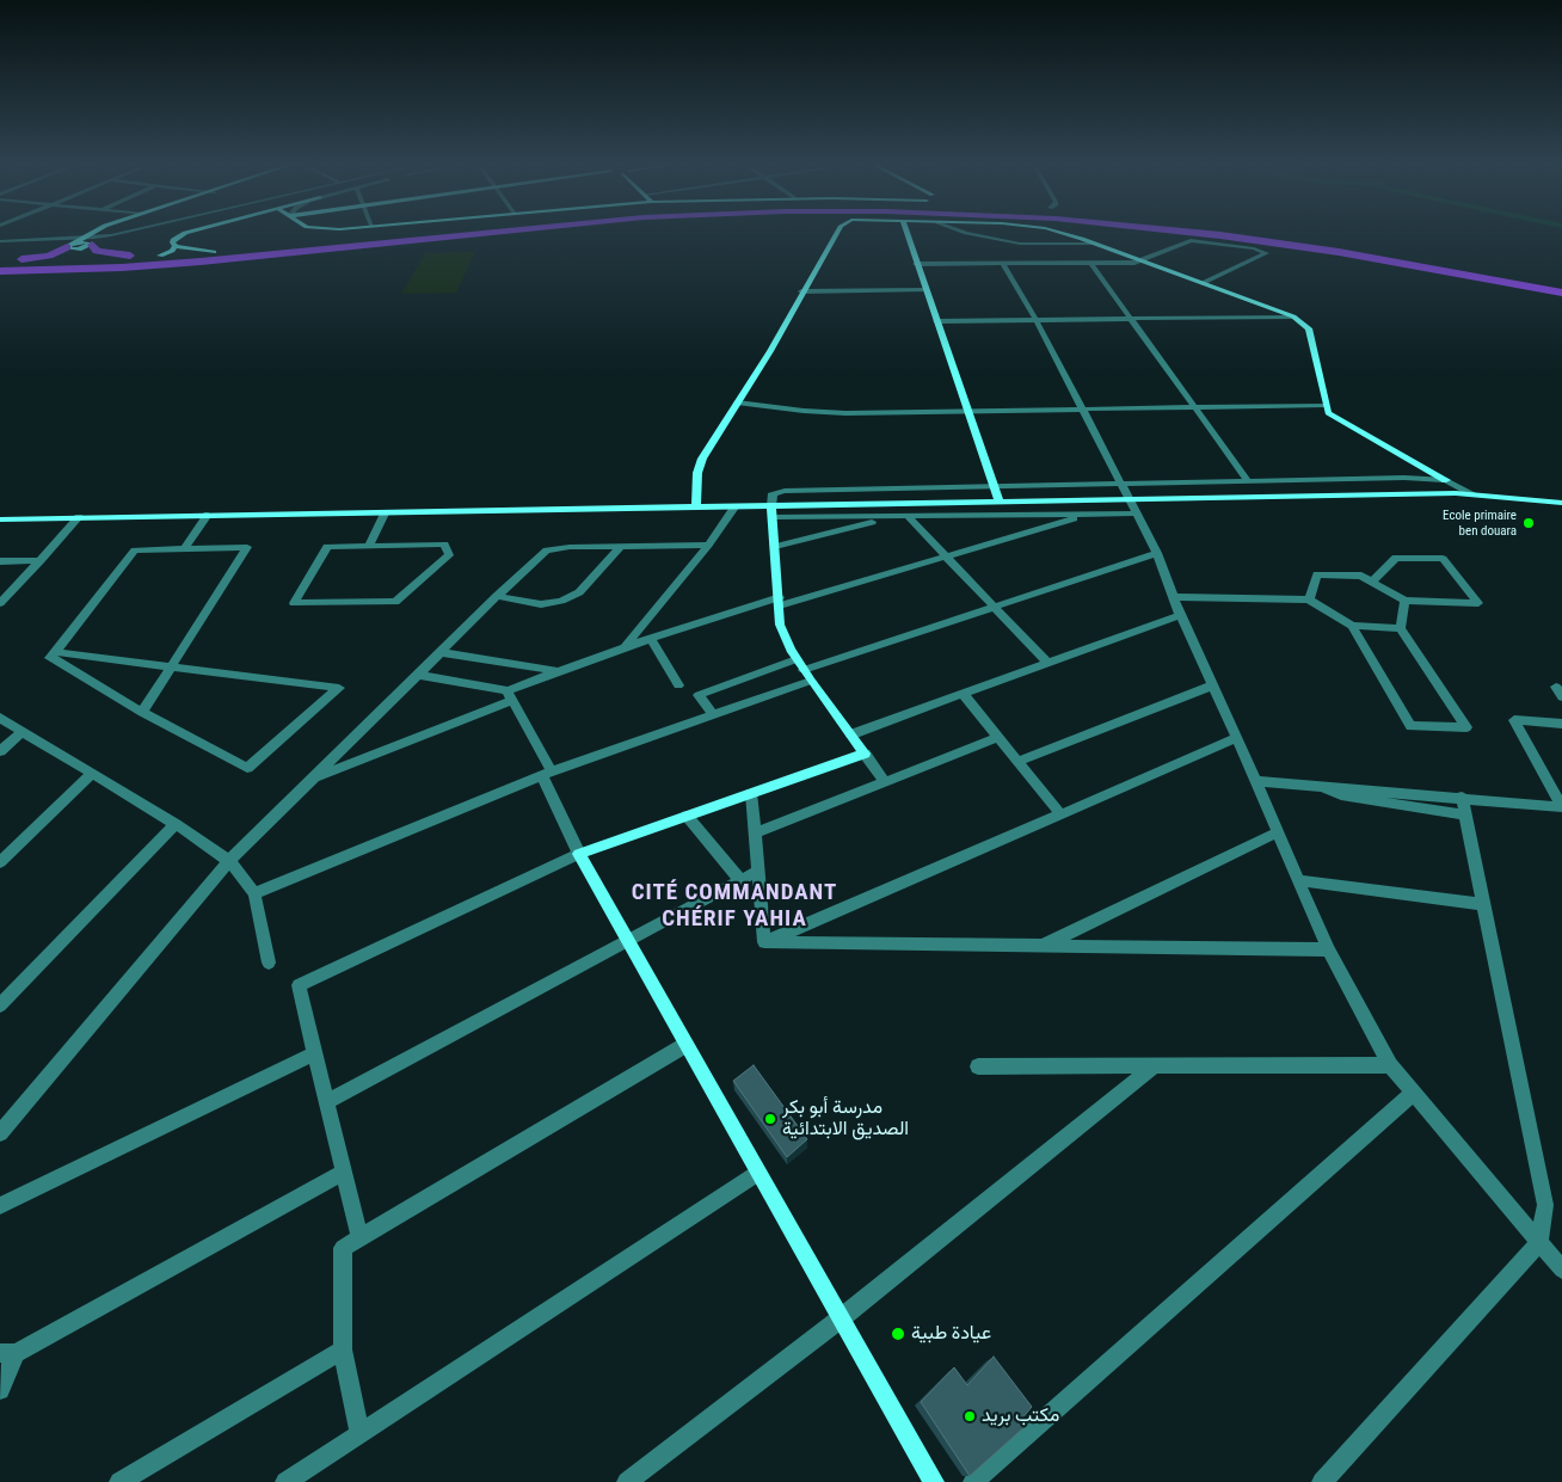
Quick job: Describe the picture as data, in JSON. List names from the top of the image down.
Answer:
{
  "districts": ["CITÉ COMMANDANT CHÉRIF YAHIA"],
  "places": [
    "Ecole primaire ben douara",
    "مدرسة أبو بكر الصديق الابتدائية",
    "عيادة طبية",
    "مكتب بريد"
  ]
}
